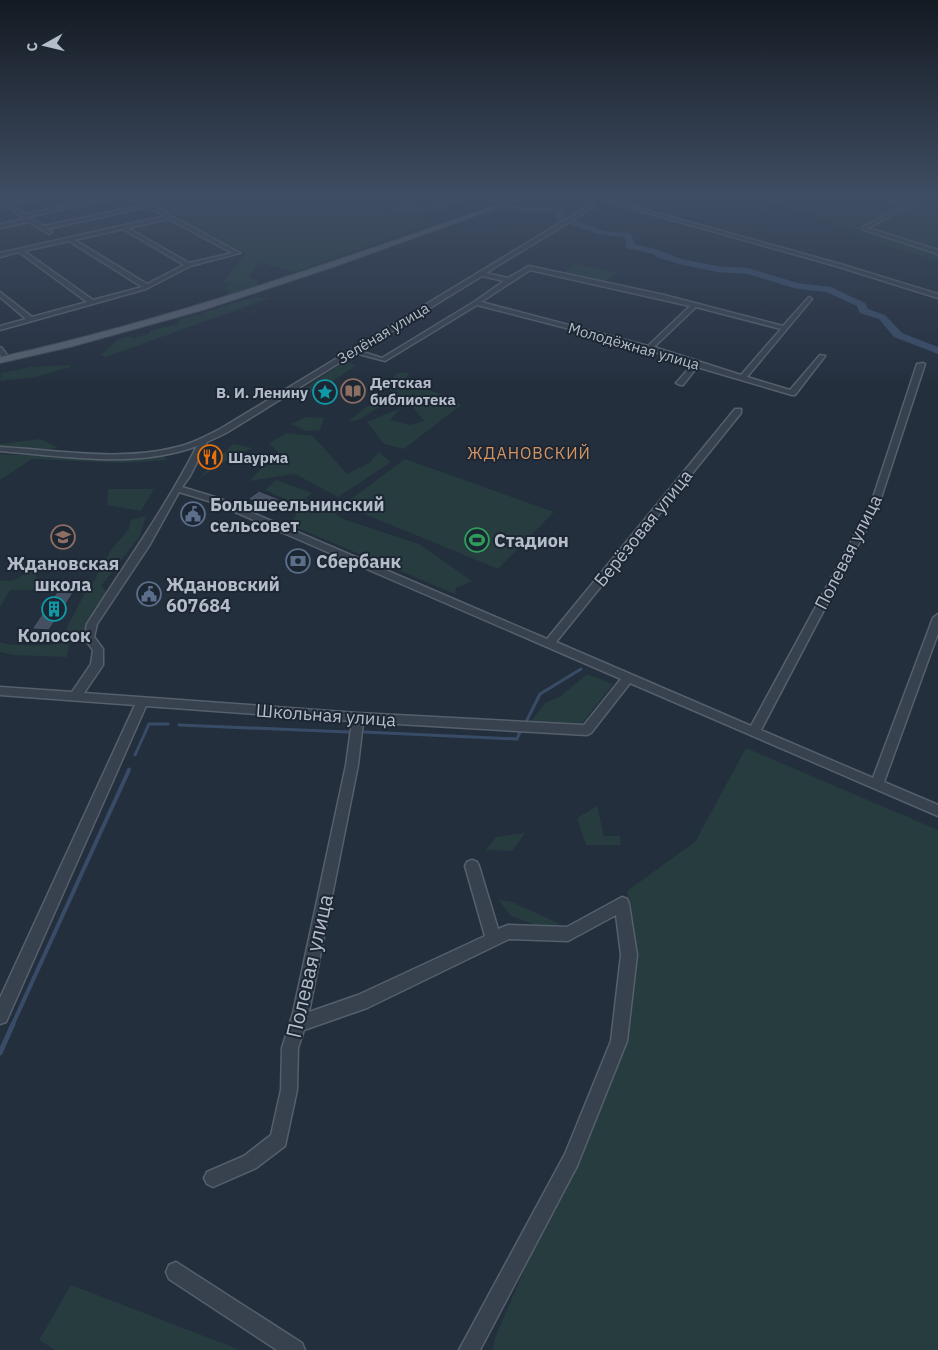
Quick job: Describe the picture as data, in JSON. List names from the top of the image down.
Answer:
{
  "streets": {
    "street": [
      "Зелёная улица",
      "Молодёжная улица",
      "Берёзовая улица",
      "Полевая улица",
      "Школьная улица"
    ]
  },
  "crossings": [
    ["Полевая улица", "Школьная улица"]
  ],
  "districts": ["ЖДАНОВСКИЙ"],
  "places": {
    "library": ["Детская библиотека"],
    "place": ["В. И. Ленину"],
    "restaurant": ["Шаурма"],
    "public building": ["Большеельнинский сельсовет", "Ждановский 607684"],
    "school or university": ["Ждановская школа"],
    "sports": ["Стадион"],
    "bank": ["Сбербанк"],
    "building": ["Колосок"]
  },
  "north": "left"
}
